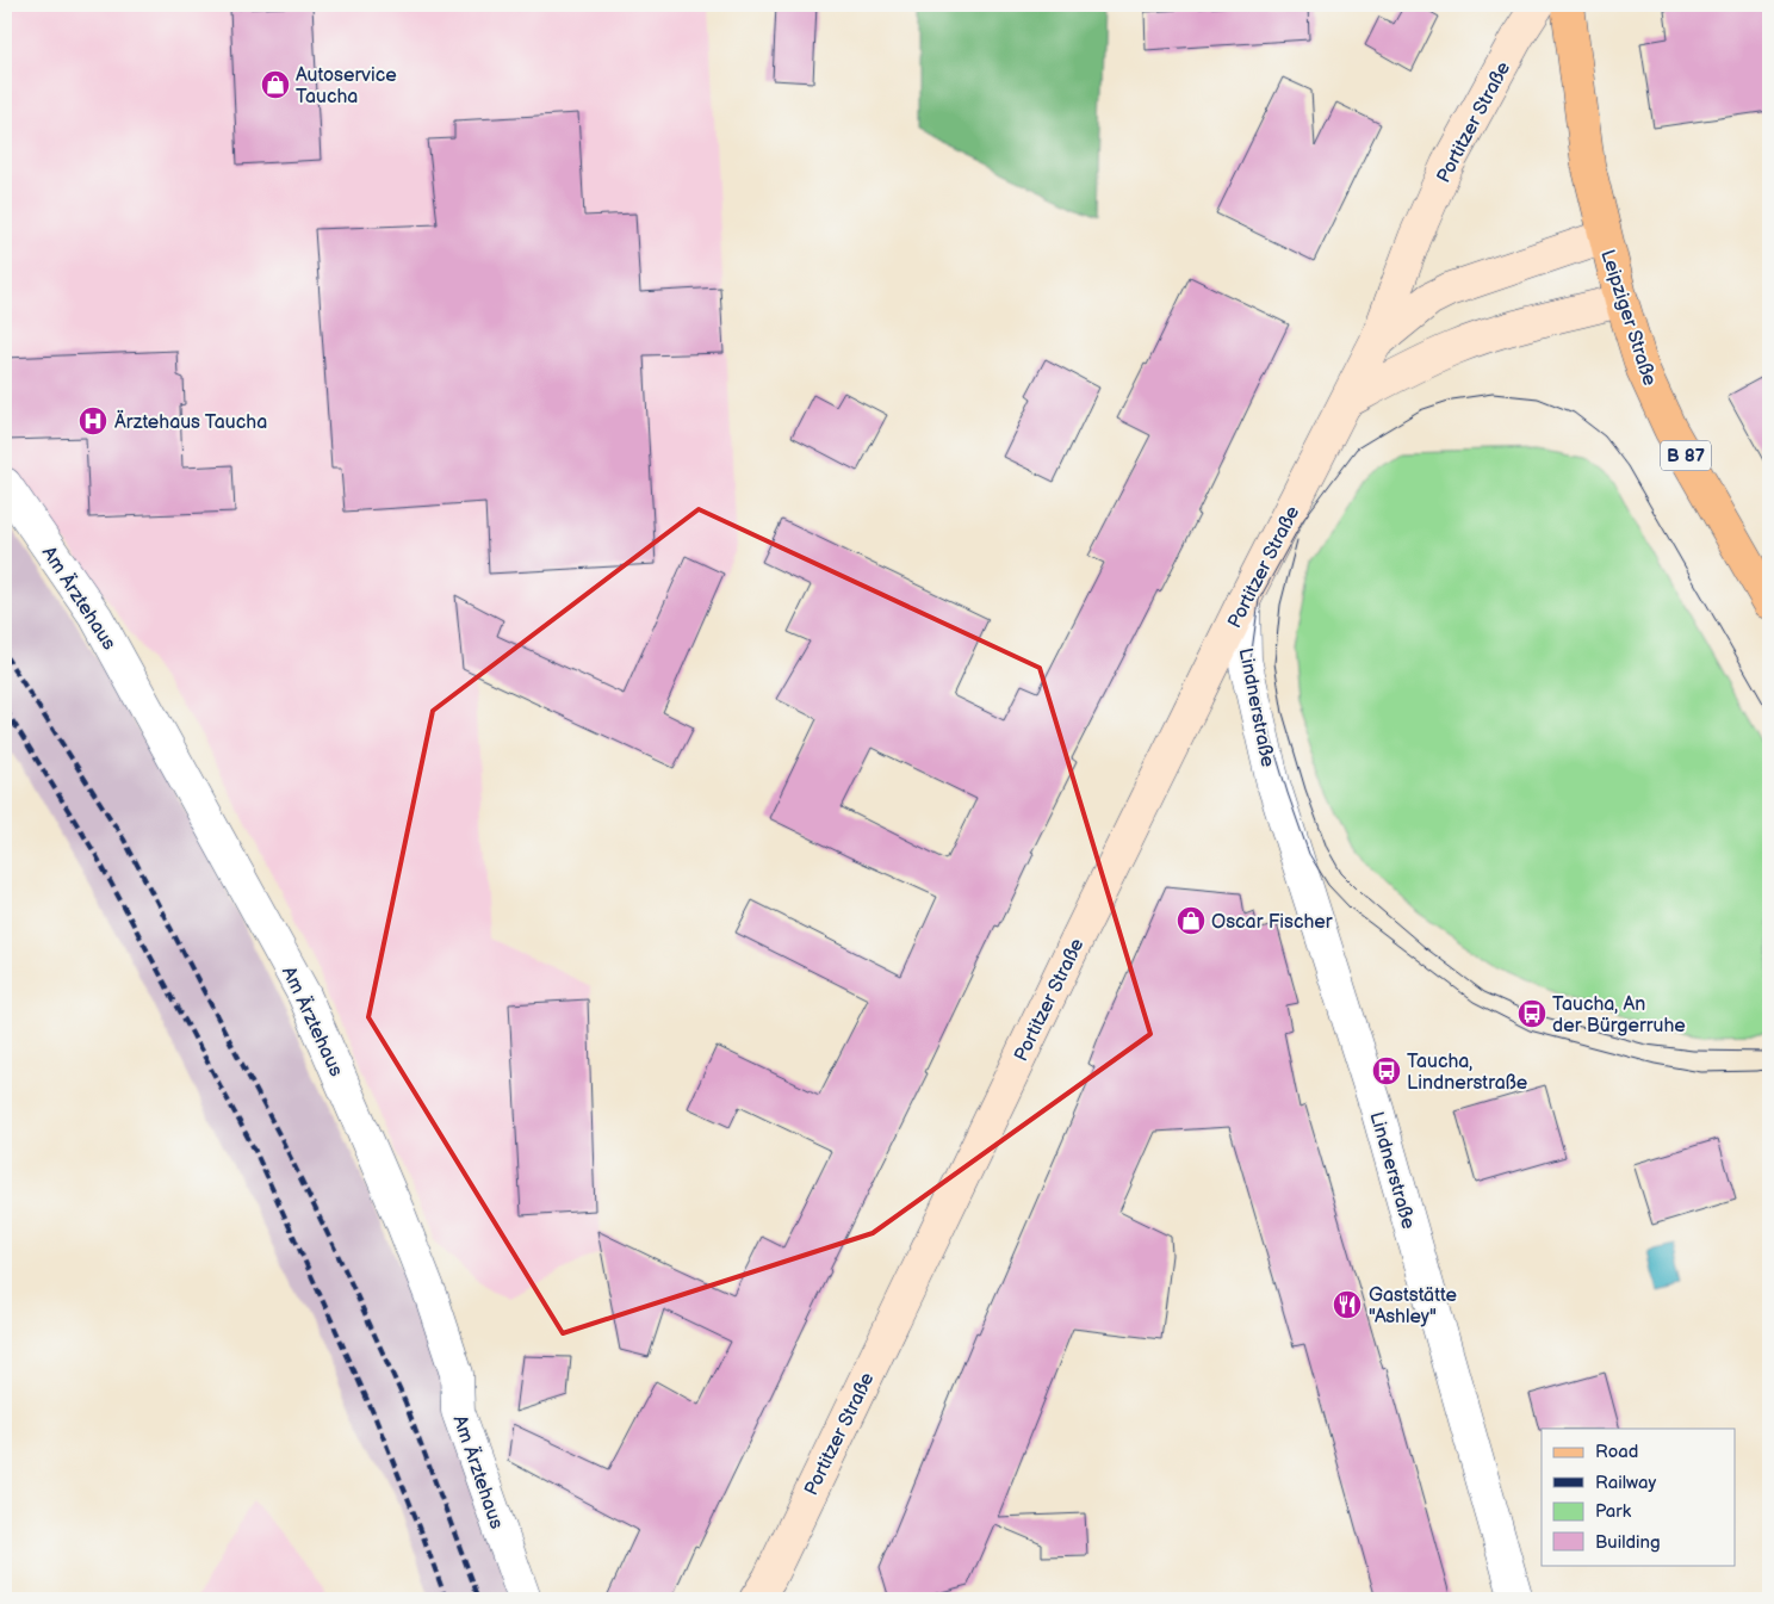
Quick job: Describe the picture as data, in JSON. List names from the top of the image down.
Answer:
{
  "streets": {
    "main road": ["Portitzer Straße", "Leipziger Straße", "B 87"],
    "street": ["Am Ärztehaus", "Lindnerstraße"]
  },
  "crossings": [
    ["Portitzer Straße", "Leipziger Straße"],
    ["Portitzer Straße", "Lindnerstraße"]
  ],
  "places": {
    "shop": ["Autoservice Taucha", "Oscar Fischer"],
    "hospital": ["Ärztehaus Taucha"],
    "bus stop": ["Taucha, An der Bürgerruhe", "Taucha, Lindnerstraße"],
    "restaurant": ["Gaststätte \"Ashley\""]
  },
  "legend": [
    "Road",
    "Railway",
    "Park",
    "Building"
  ]
}
